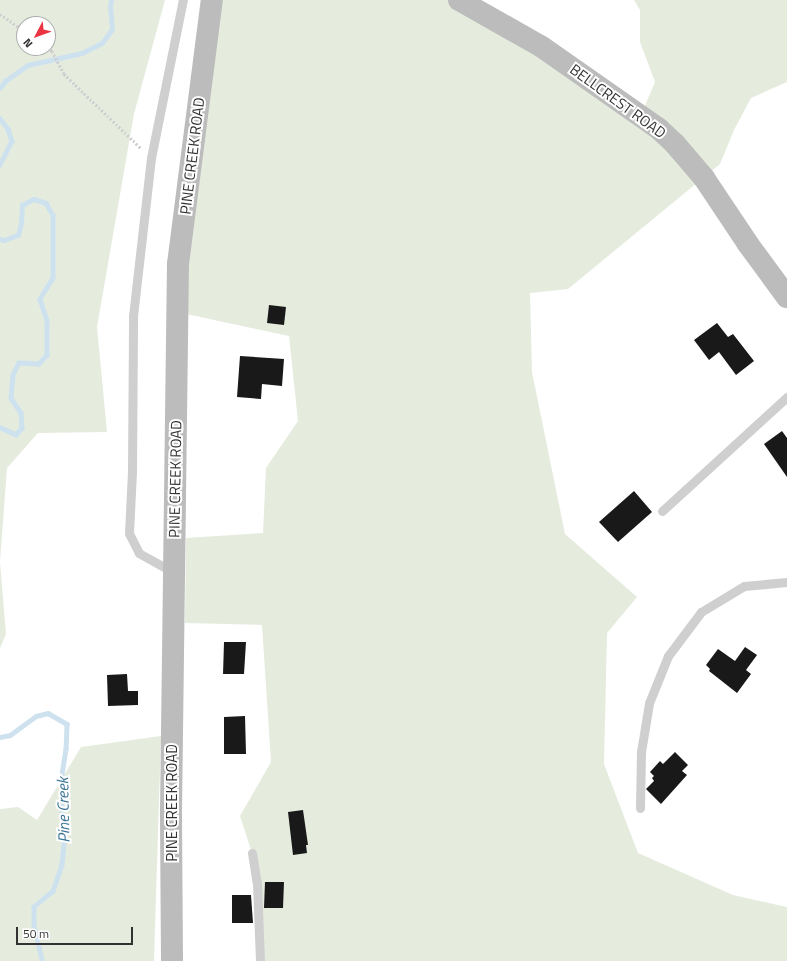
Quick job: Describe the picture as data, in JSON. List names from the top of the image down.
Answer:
{
  "streets": {
    "street": ["BELLCREST ROAD", "PINE CREEK ROAD"]
  },
  "water": ["Pine Creek"],
  "scale_bar": "50 m",
  "north": "bottom left"
}
